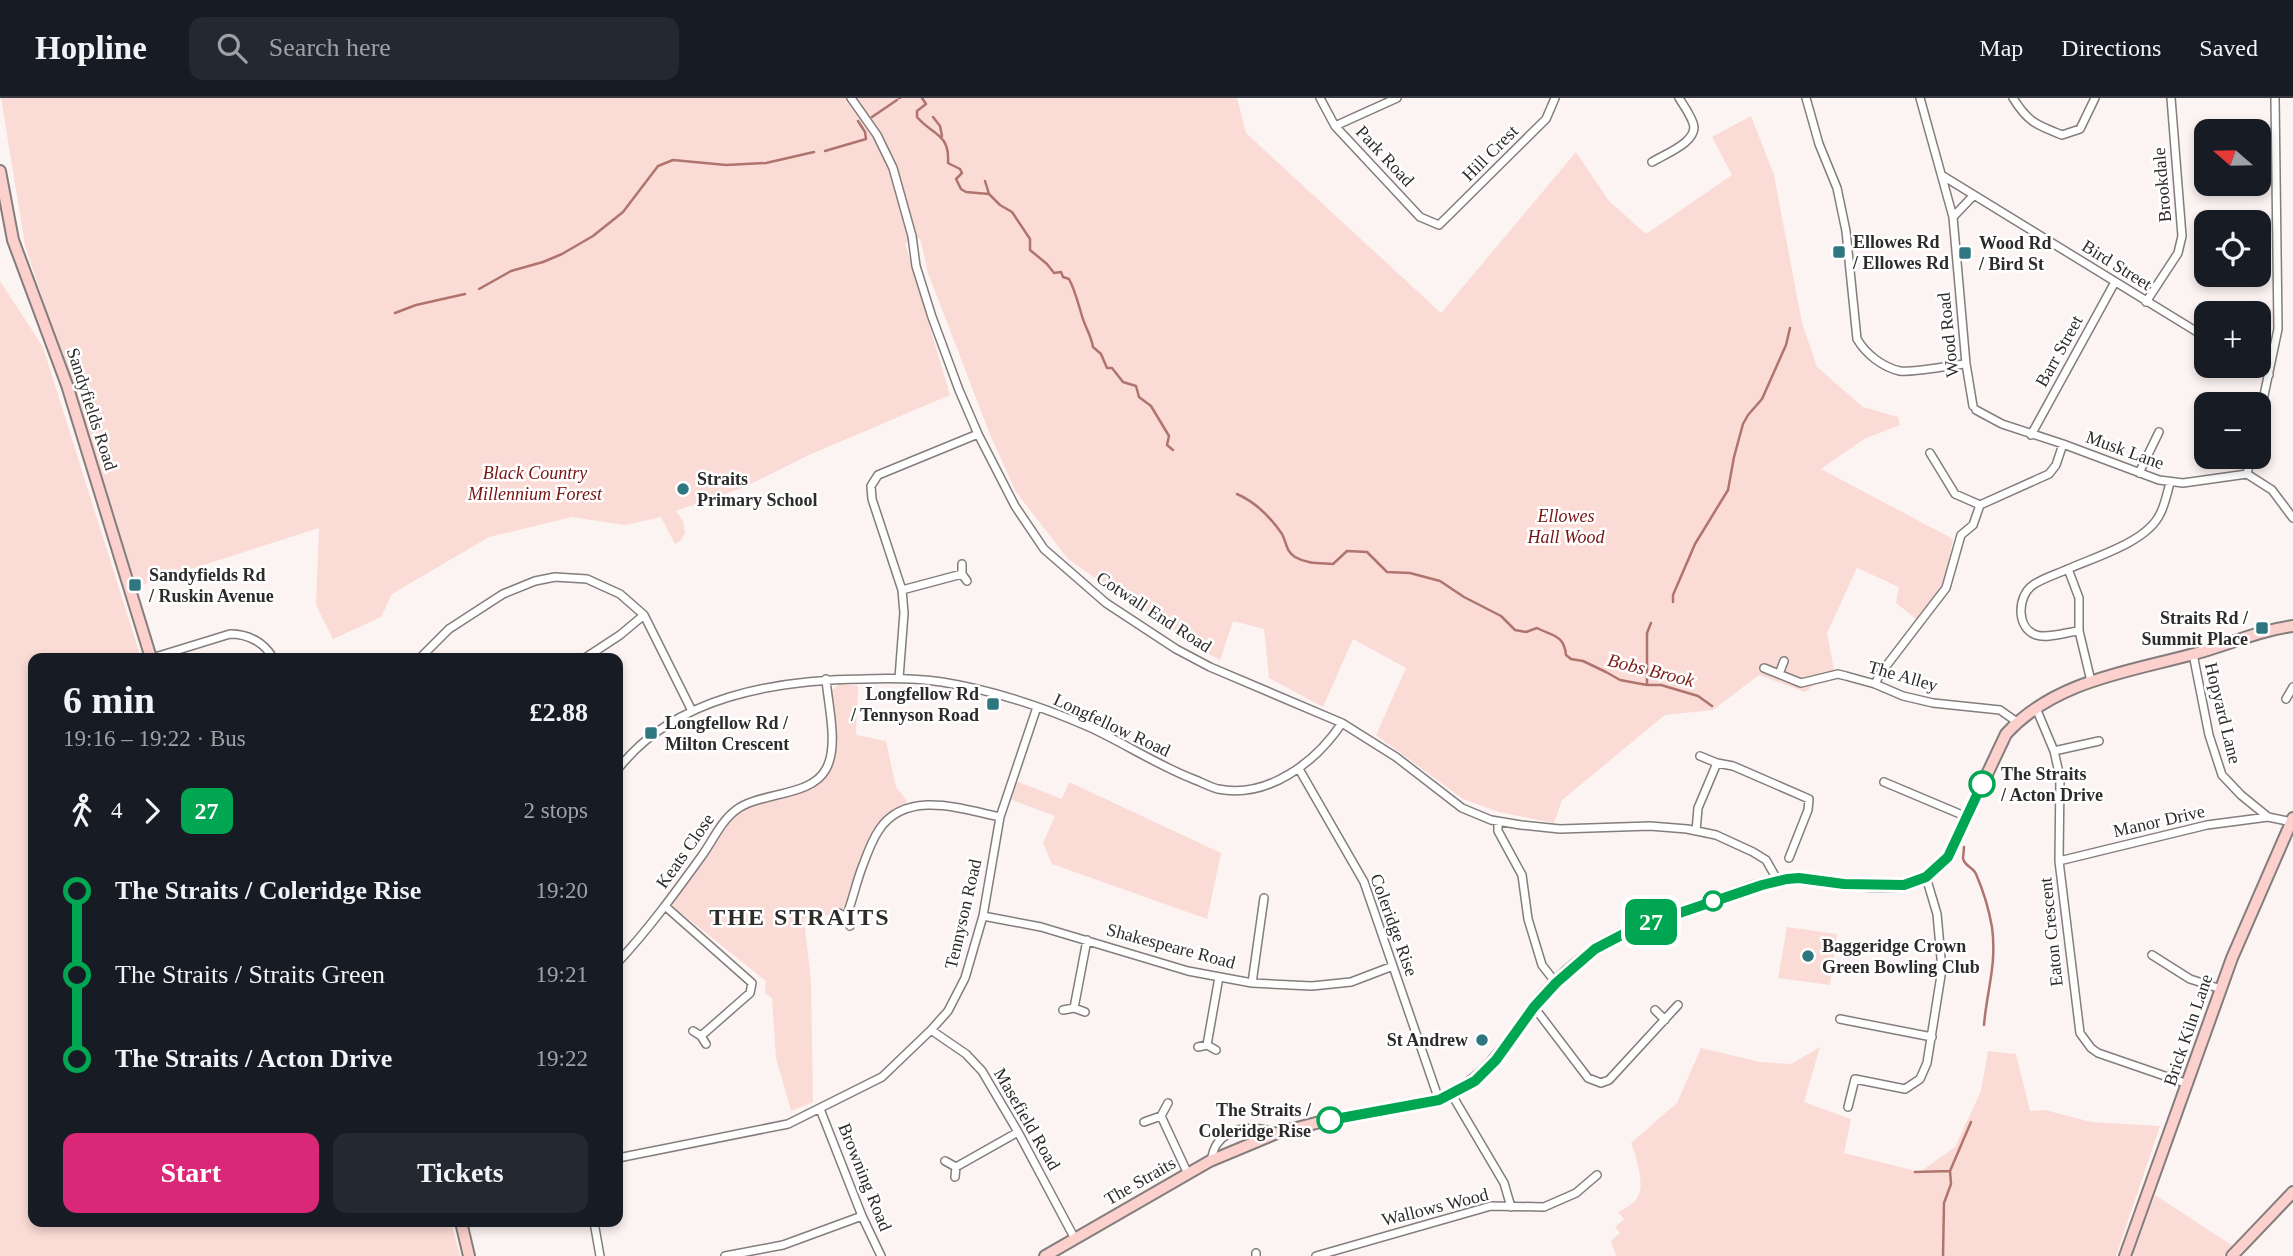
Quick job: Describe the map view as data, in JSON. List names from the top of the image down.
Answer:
{
  "streets": {
    "street": [
      "Hill Crest",
      "Park Road",
      "Brookdale",
      "Bird Street",
      "Wood Road",
      "Barr Street",
      "Sandyfields Road",
      "Musk Lane",
      "Cotwall End Road",
      "The Alley",
      "Hopyard Lane",
      "Longfellow Road",
      "Manor Drive",
      "Keats Close",
      "Tennyson Road",
      "Coleridge Rise",
      "Eaton Crescent",
      "Shakespeare Road",
      "Brick Kiln Lane",
      "Masefield Road",
      "Browning Road",
      "The Straits",
      "Wallows Wood"
    ]
  },
  "crossings": [
    ["Hill Crest", "Park Road"],
    ["Brookdale", "Bird Street"],
    ["Bird Street", "Wood Road"],
    ["Bird Street", "Barr Street"],
    ["Wood Road", "Musk Lane"],
    ["Barr Street", "Musk Lane"],
    ["Cotwall End Road", "Longfellow Road"],
    ["Cotwall End Road", "The Straits"],
    ["Hopyard Lane", "Manor Drive"],
    ["Hopyard Lane", "Brick Kiln Lane"],
    ["Longfellow Road", "Keats Close"],
    ["Longfellow Road", "Tennyson Road"],
    ["Longfellow Road", "Coleridge Rise"],
    ["Manor Drive", "Eaton Crescent"],
    ["Tennyson Road", "Shakespeare Road"],
    ["Tennyson Road", "Masefield Road"],
    ["Tennyson Road", "Browning Road"],
    ["Coleridge Rise", "Shakespeare Road"],
    ["Coleridge Rise", "The Straits"],
    ["Eaton Crescent", "Brick Kiln Lane"],
    ["Masefield Road", "The Straits"]
  ],
  "districts": ["THE STRAITS"],
  "water": ["Bobs Brook"],
  "parks": ["Black Country Millennium Forest", "Ellowes Hall Wood"],
  "places": {
    "transit": [
      "Ellowes Rd / Ellowes Rd",
      "Wood Rd / Bird St",
      "Sandyfields Rd / Ruskin Avenue",
      "Straits Rd / Summit Place",
      "Longfellow Rd / Tennyson Road",
      "Longfellow Rd / Milton Crescent"
    ],
    "other": [
      "Straits Primary School",
      "The Straits / Acton Drive",
      "Baggeridge Crown Green Bowling Club",
      "St Andrew",
      "The Straits / Coleridge Rise"
    ]
  },
  "lines": ["bus line 27"],
  "north": "left",
  "page": {
    "header": "Hopline",
    "search": "Search here",
    "nav": ["Map", "Directions", "Saved"],
    "on_map": "27",
    "map_buttons": ["+", "−"],
    "heading": ["6 min", "19:16 – 19:22 · Bus", "£2.88"],
    "legs": ["4", "27", "2 stops"],
    "list": [
      {
        "name": "The Straits / Coleridge Rise",
        "value": "19:20"
      },
      {
        "name": "The Straits / Straits Green",
        "value": "19:21"
      },
      {
        "name": "The Straits / Acton Drive",
        "value": "19:22"
      }
    ],
    "buttons": ["Start", "Tickets"]
  }
}
